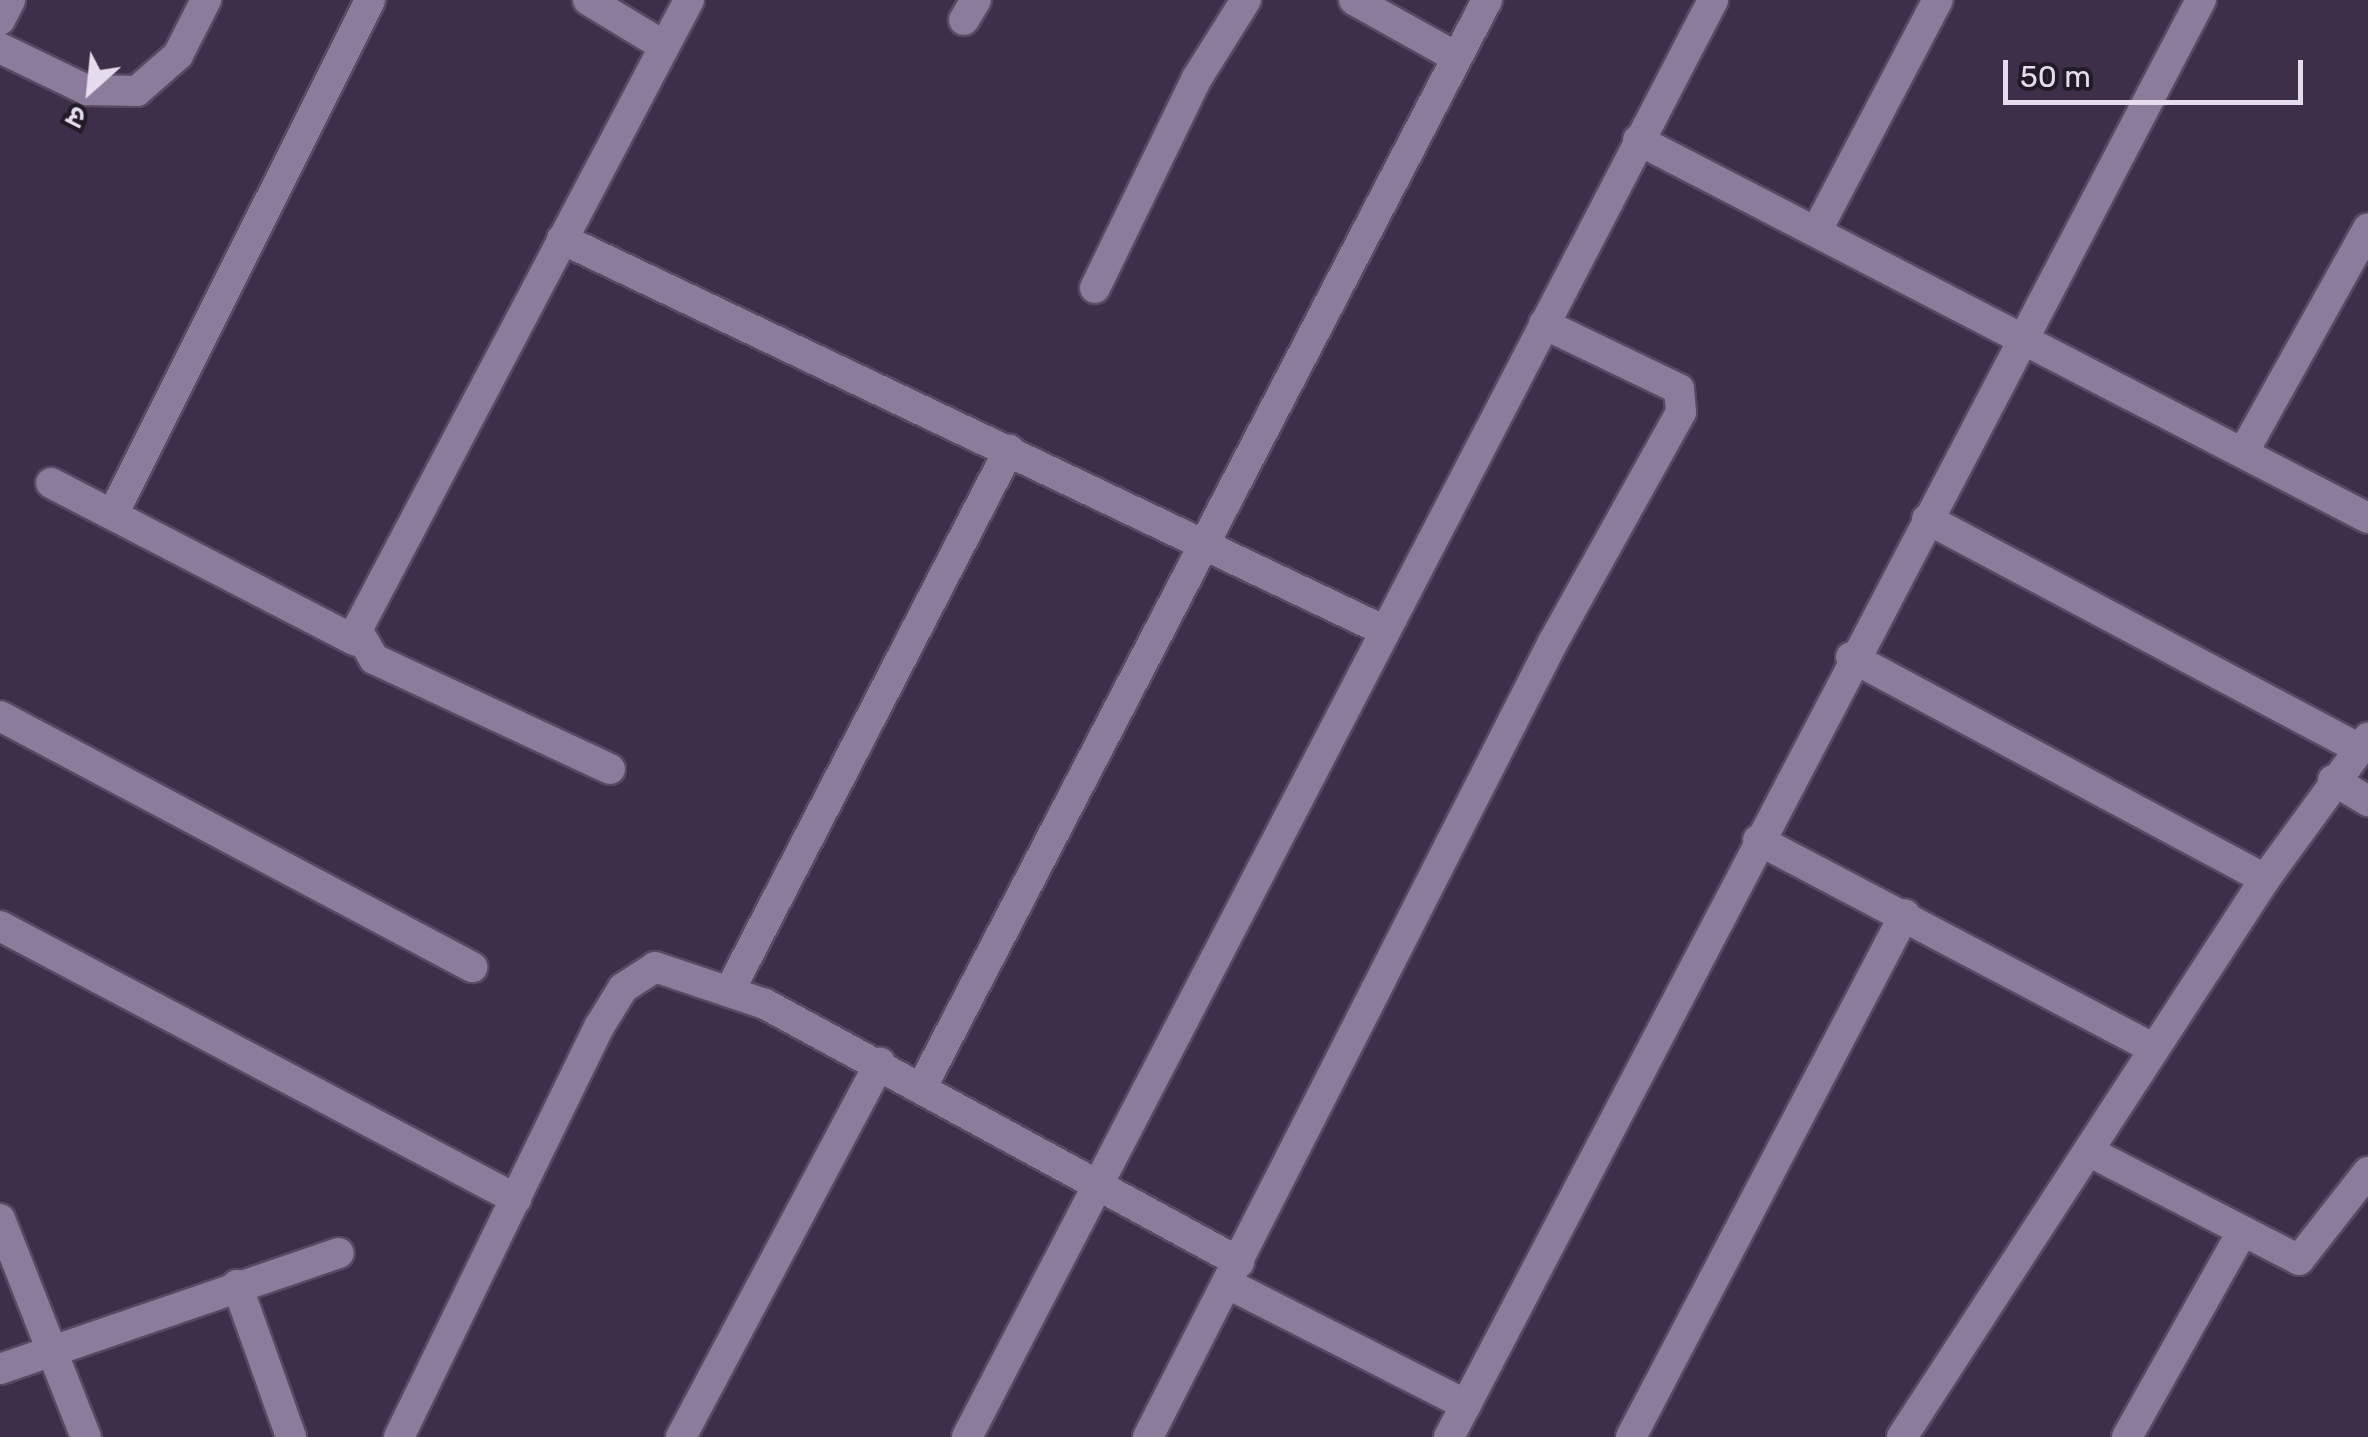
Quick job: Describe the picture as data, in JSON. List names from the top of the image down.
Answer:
{
  "scale_bar": "50 m",
  "north": "bottom left"
}
